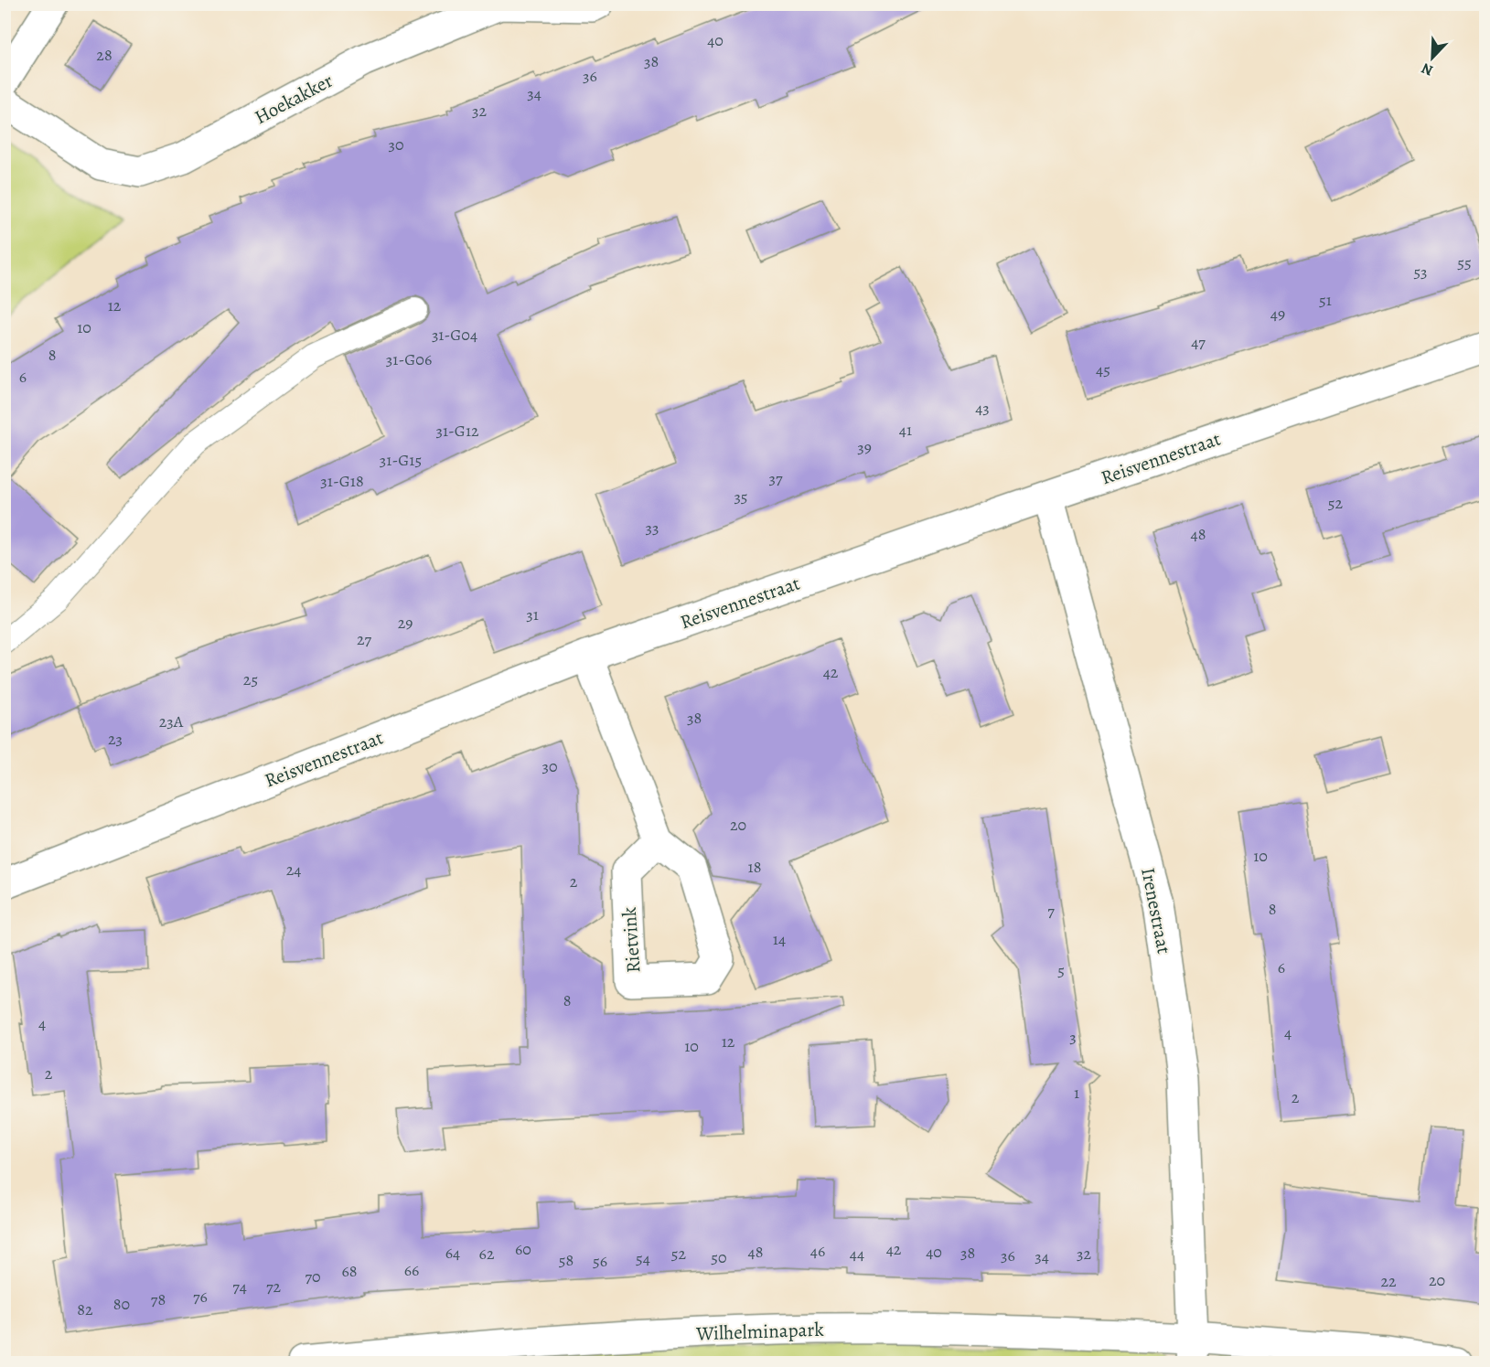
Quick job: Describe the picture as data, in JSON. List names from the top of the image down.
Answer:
{
  "streets": {
    "street": [
      "Hoekakker",
      "Reisvennestraat",
      "Irenestraat",
      "Rietvink",
      "Wilhelminapark"
    ]
  },
  "crossings": [
    ["Reisvennestraat", "Irenestraat"],
    ["Irenestraat", "Wilhelminapark"]
  ],
  "house_numbers": [
    "40",
    "28",
    "38",
    "36",
    "34",
    "32",
    "30",
    "55",
    "53",
    "51",
    "12",
    "49",
    "10",
    "31-G04",
    "47",
    "8",
    "31-G06",
    "45",
    "6",
    "43",
    "41",
    "31-G12",
    "39",
    "31-G15",
    "37",
    "31-G18",
    "35",
    "52",
    "33",
    "48",
    "31",
    "29",
    "27",
    "42",
    "25",
    "38",
    "23A",
    "23",
    "30",
    "20",
    "10",
    "18",
    "24",
    "2",
    "8",
    "7",
    "14",
    "6",
    "5",
    "8",
    "4",
    "4",
    "3",
    "12",
    "10",
    "2",
    "1",
    "2",
    "60",
    "42",
    "46",
    "48",
    "40",
    "64",
    "38",
    "62",
    "52",
    "44",
    "32",
    "36",
    "34",
    "50",
    "54",
    "58",
    "56",
    "66",
    "68",
    "70",
    "20",
    "22",
    "74",
    "72",
    "76",
    "78",
    "80",
    "82"
  ],
  "north": "bottom left"
}
